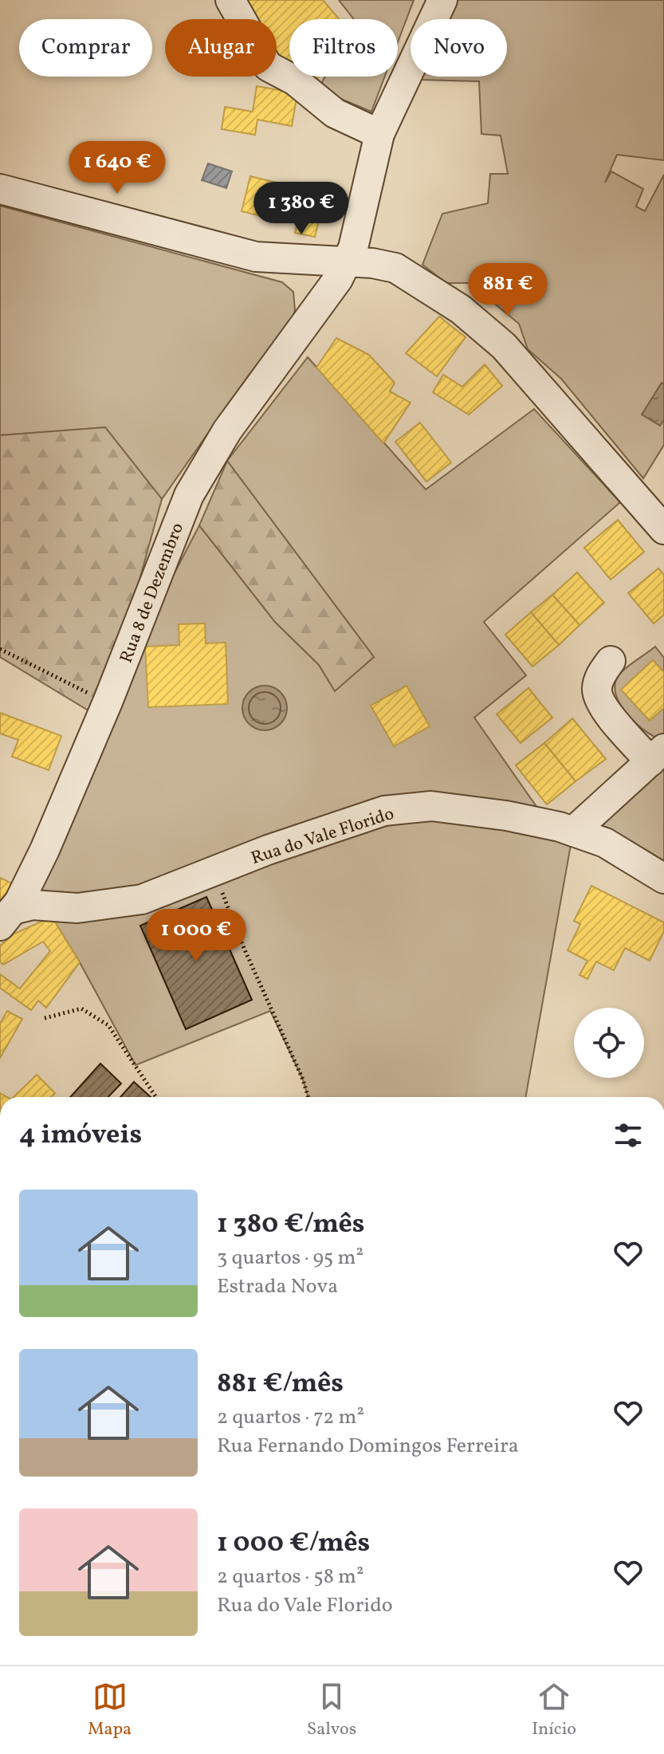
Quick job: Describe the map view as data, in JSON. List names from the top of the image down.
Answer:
{
  "streets": {
    "street": ["Rua 8 de Dezembro", "Rua do Vale Florido"]
  },
  "crossings": [
    ["Rua 8 de Dezembro", "Rua do Vale Florido"]
  ],
  "page": {
    "chip": [
      "Comprar",
      "Alugar",
      "Filtros",
      "Novo"
    ],
    "price": [
      "1 640 €",
      "1 380 €",
      "881 €",
      "1 000 €"
    ],
    "heading": "4 imóveis",
    "list": [
      {
        "name": "1 380 €/mês",
        "note": "3 quartos · 95 m² · Estrada Nova"
      },
      {
        "name": "881 €/mês",
        "note": "2 quartos · 72 m² · Rua Fernando Domingos Ferreira"
      },
      {
        "name": "1 000 €/mês",
        "note": "2 quartos · 58 m² · Rua do Vale Florido"
      }
    ],
    "tabs": ["Mapa", "Salvos", "Início"]
  }
}
